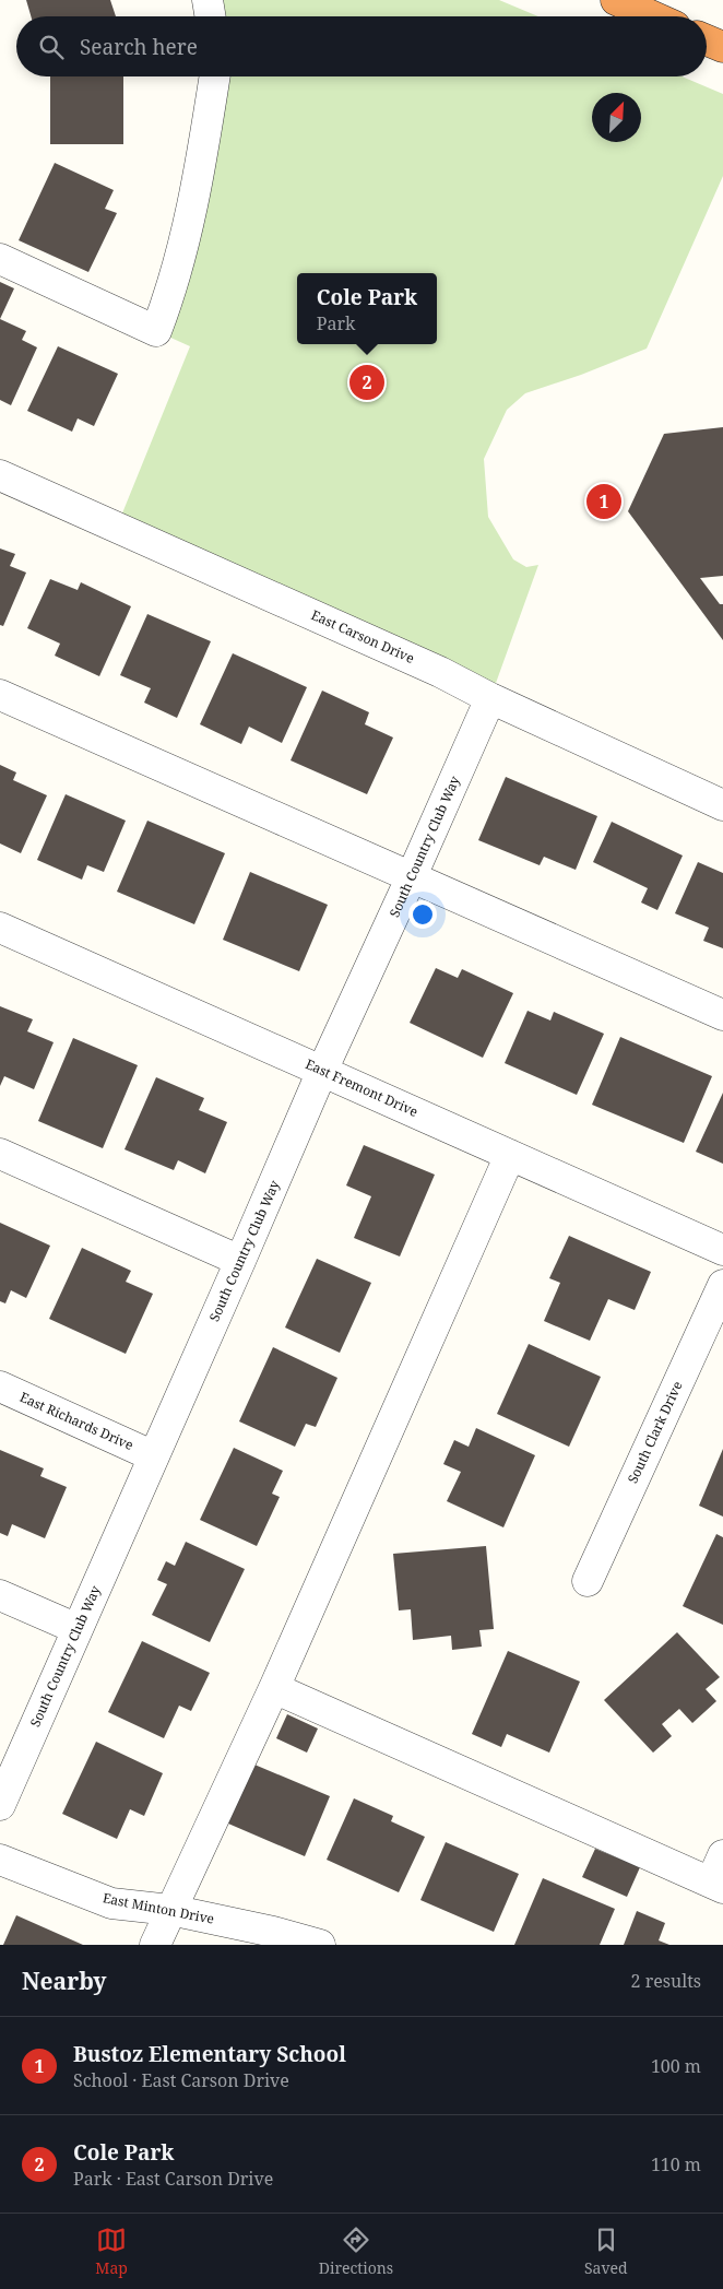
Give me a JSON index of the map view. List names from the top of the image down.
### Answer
{
  "streets": {
    "street": [
      "East Carson Drive",
      "South Country Club Way",
      "East Fremont Drive",
      "East Richards Drive",
      "South Clark Drive",
      "East Minton Drive"
    ]
  },
  "crossings": [
    ["East Carson Drive", "South Country Club Way"],
    ["South Country Club Way", "East Fremont Drive"],
    ["South Country Club Way", "East Richards Drive"]
  ],
  "north": "top right",
  "page": {
    "search": "Search here",
    "popup": ["Cole Park", "Park"],
    "pins": ["2", "1"],
    "heading": ["Nearby", "2 results"],
    "list": [
      {
        "mark": "1",
        "name": "Bustoz Elementary School",
        "note": "School · East Carson Drive",
        "value": "100 m"
      },
      {
        "mark": "2",
        "name": "Cole Park",
        "note": "Park · East Carson Drive",
        "value": "110 m"
      }
    ],
    "nav": ["Map", "Directions", "Saved"]
  }
}
